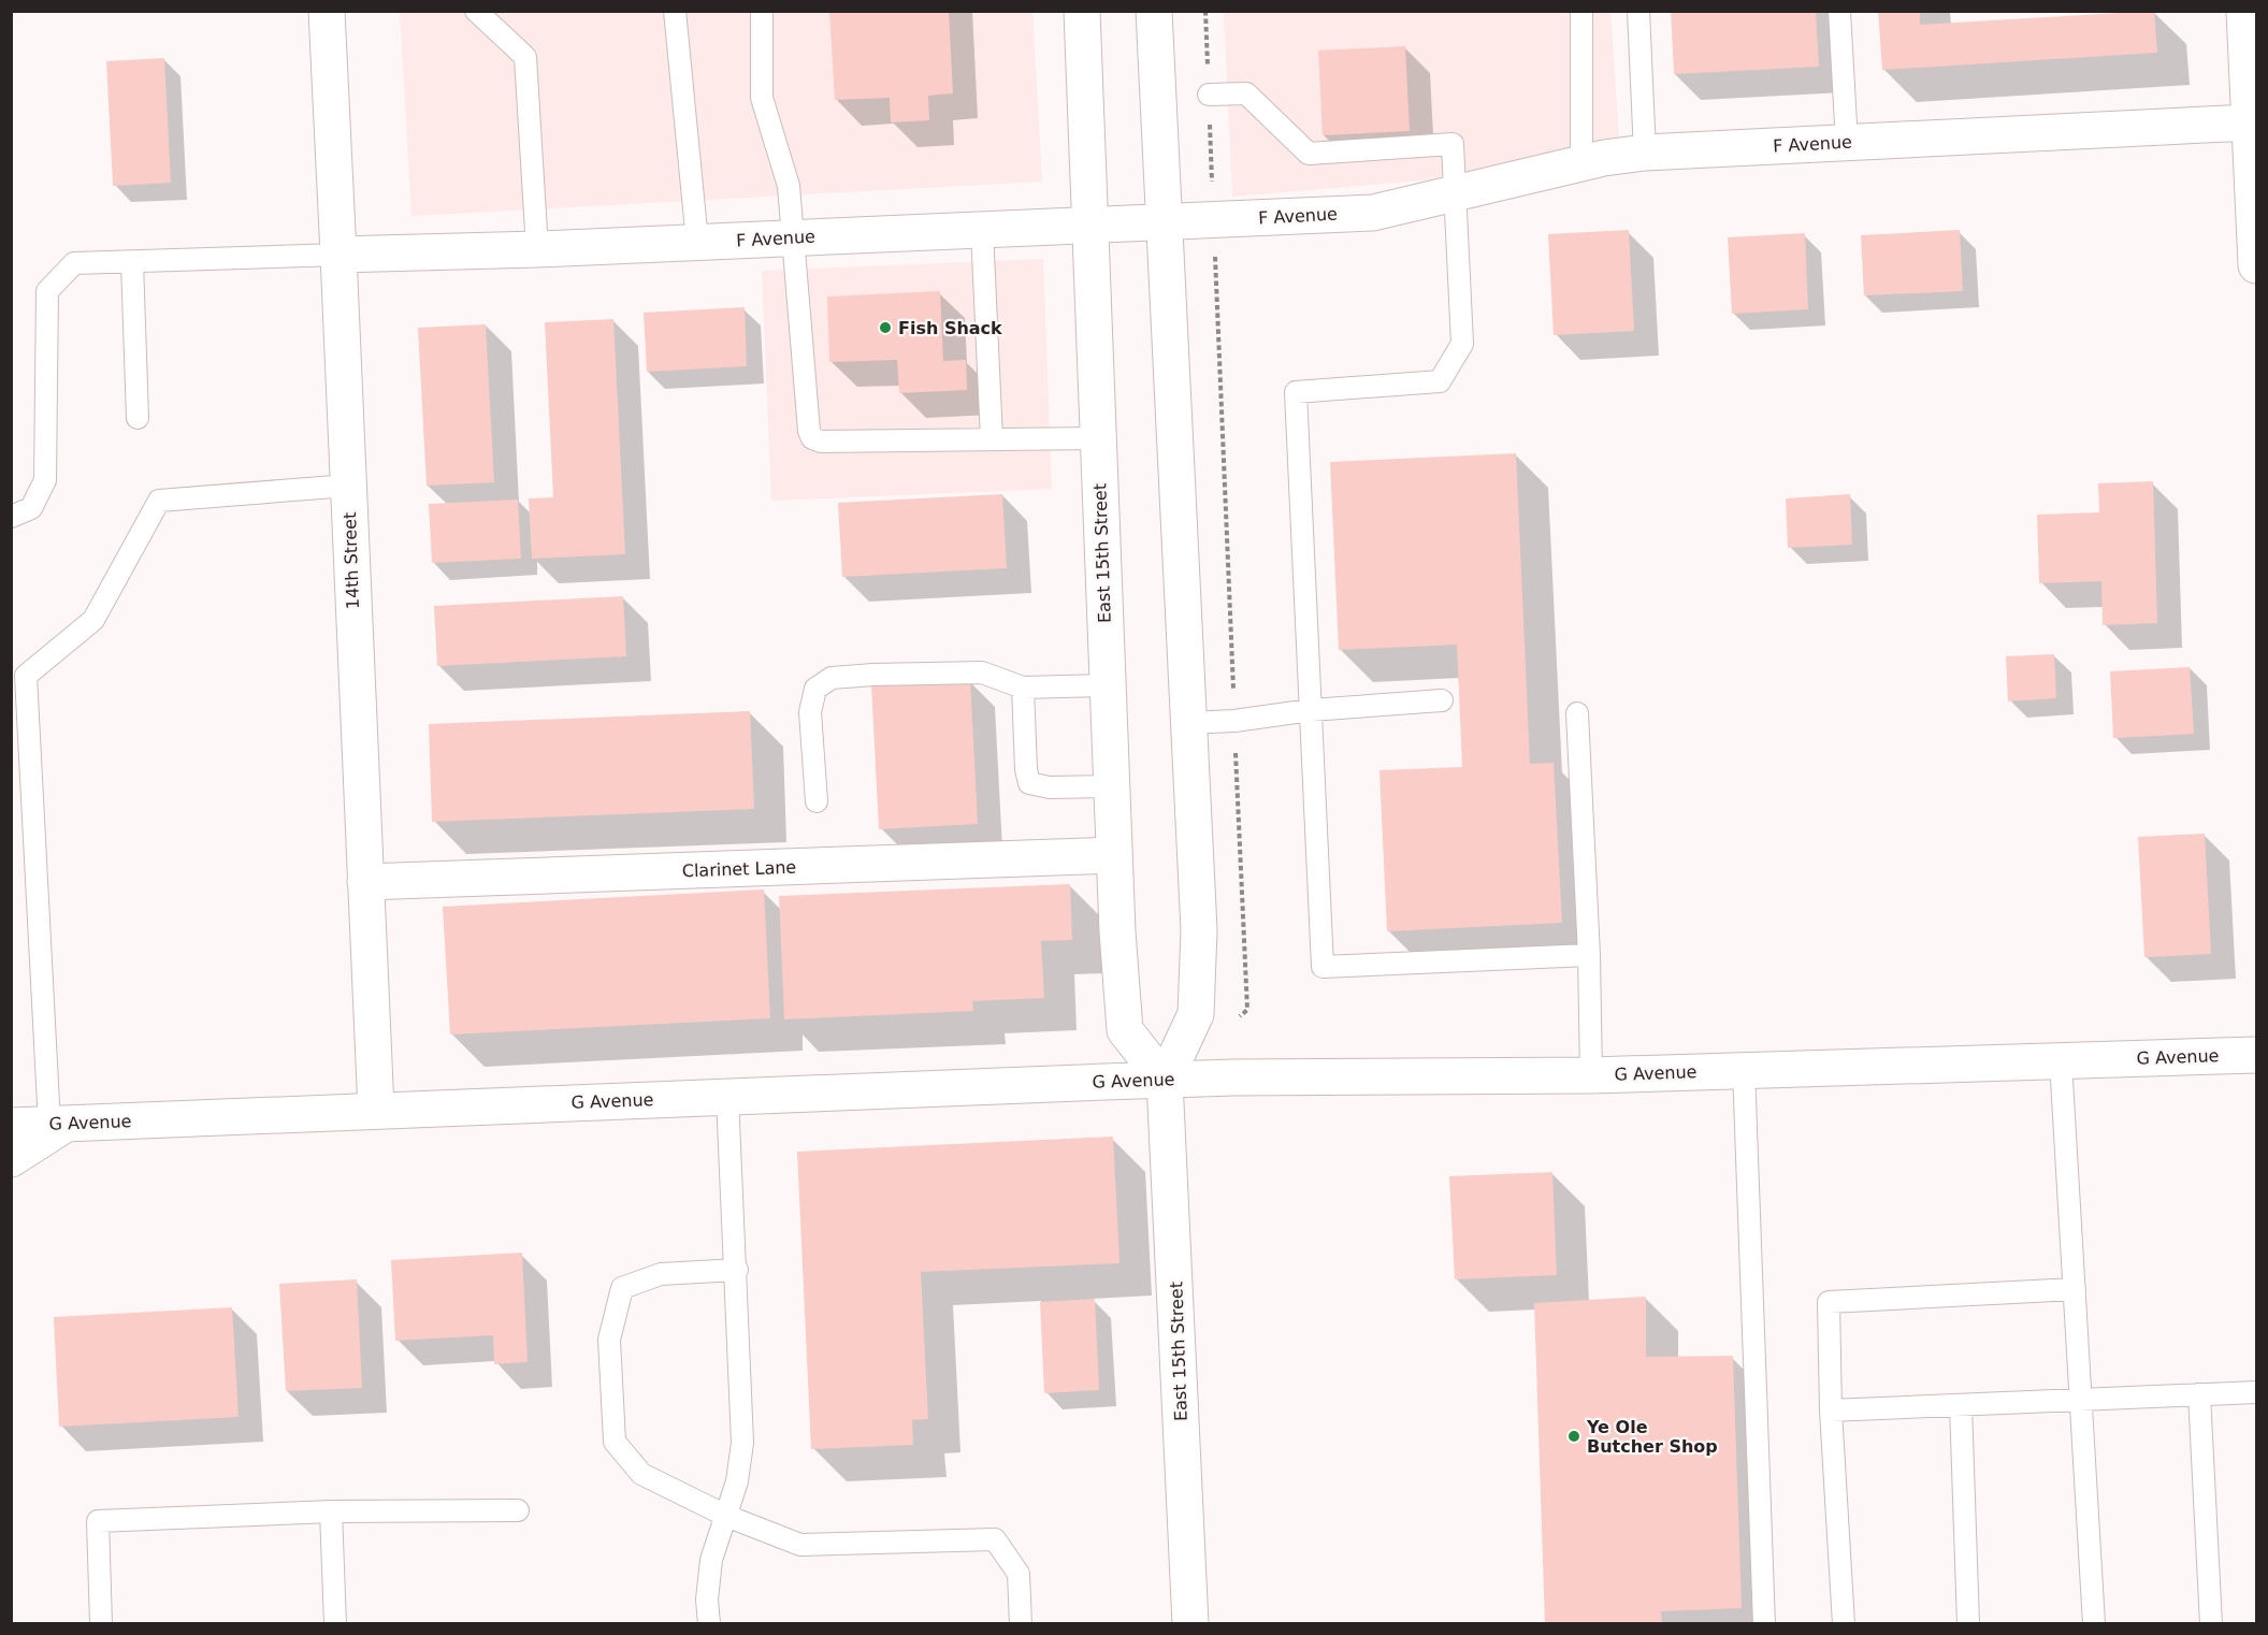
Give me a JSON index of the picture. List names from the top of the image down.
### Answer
{
  "streets": {
    "street": [
      "F Avenue",
      "East 15th Street",
      "14th Street",
      "Clarinet Lane",
      "G Avenue"
    ]
  },
  "crossings": [
    ["F Avenue", "East 15th Street"],
    ["F Avenue", "14th Street"],
    ["East 15th Street", "Clarinet Lane"],
    ["East 15th Street", "G Avenue"],
    ["14th Street", "Clarinet Lane"],
    ["14th Street", "G Avenue"]
  ],
  "places": ["Fish Shack", "Ye Ole Butcher Shop"]
}
